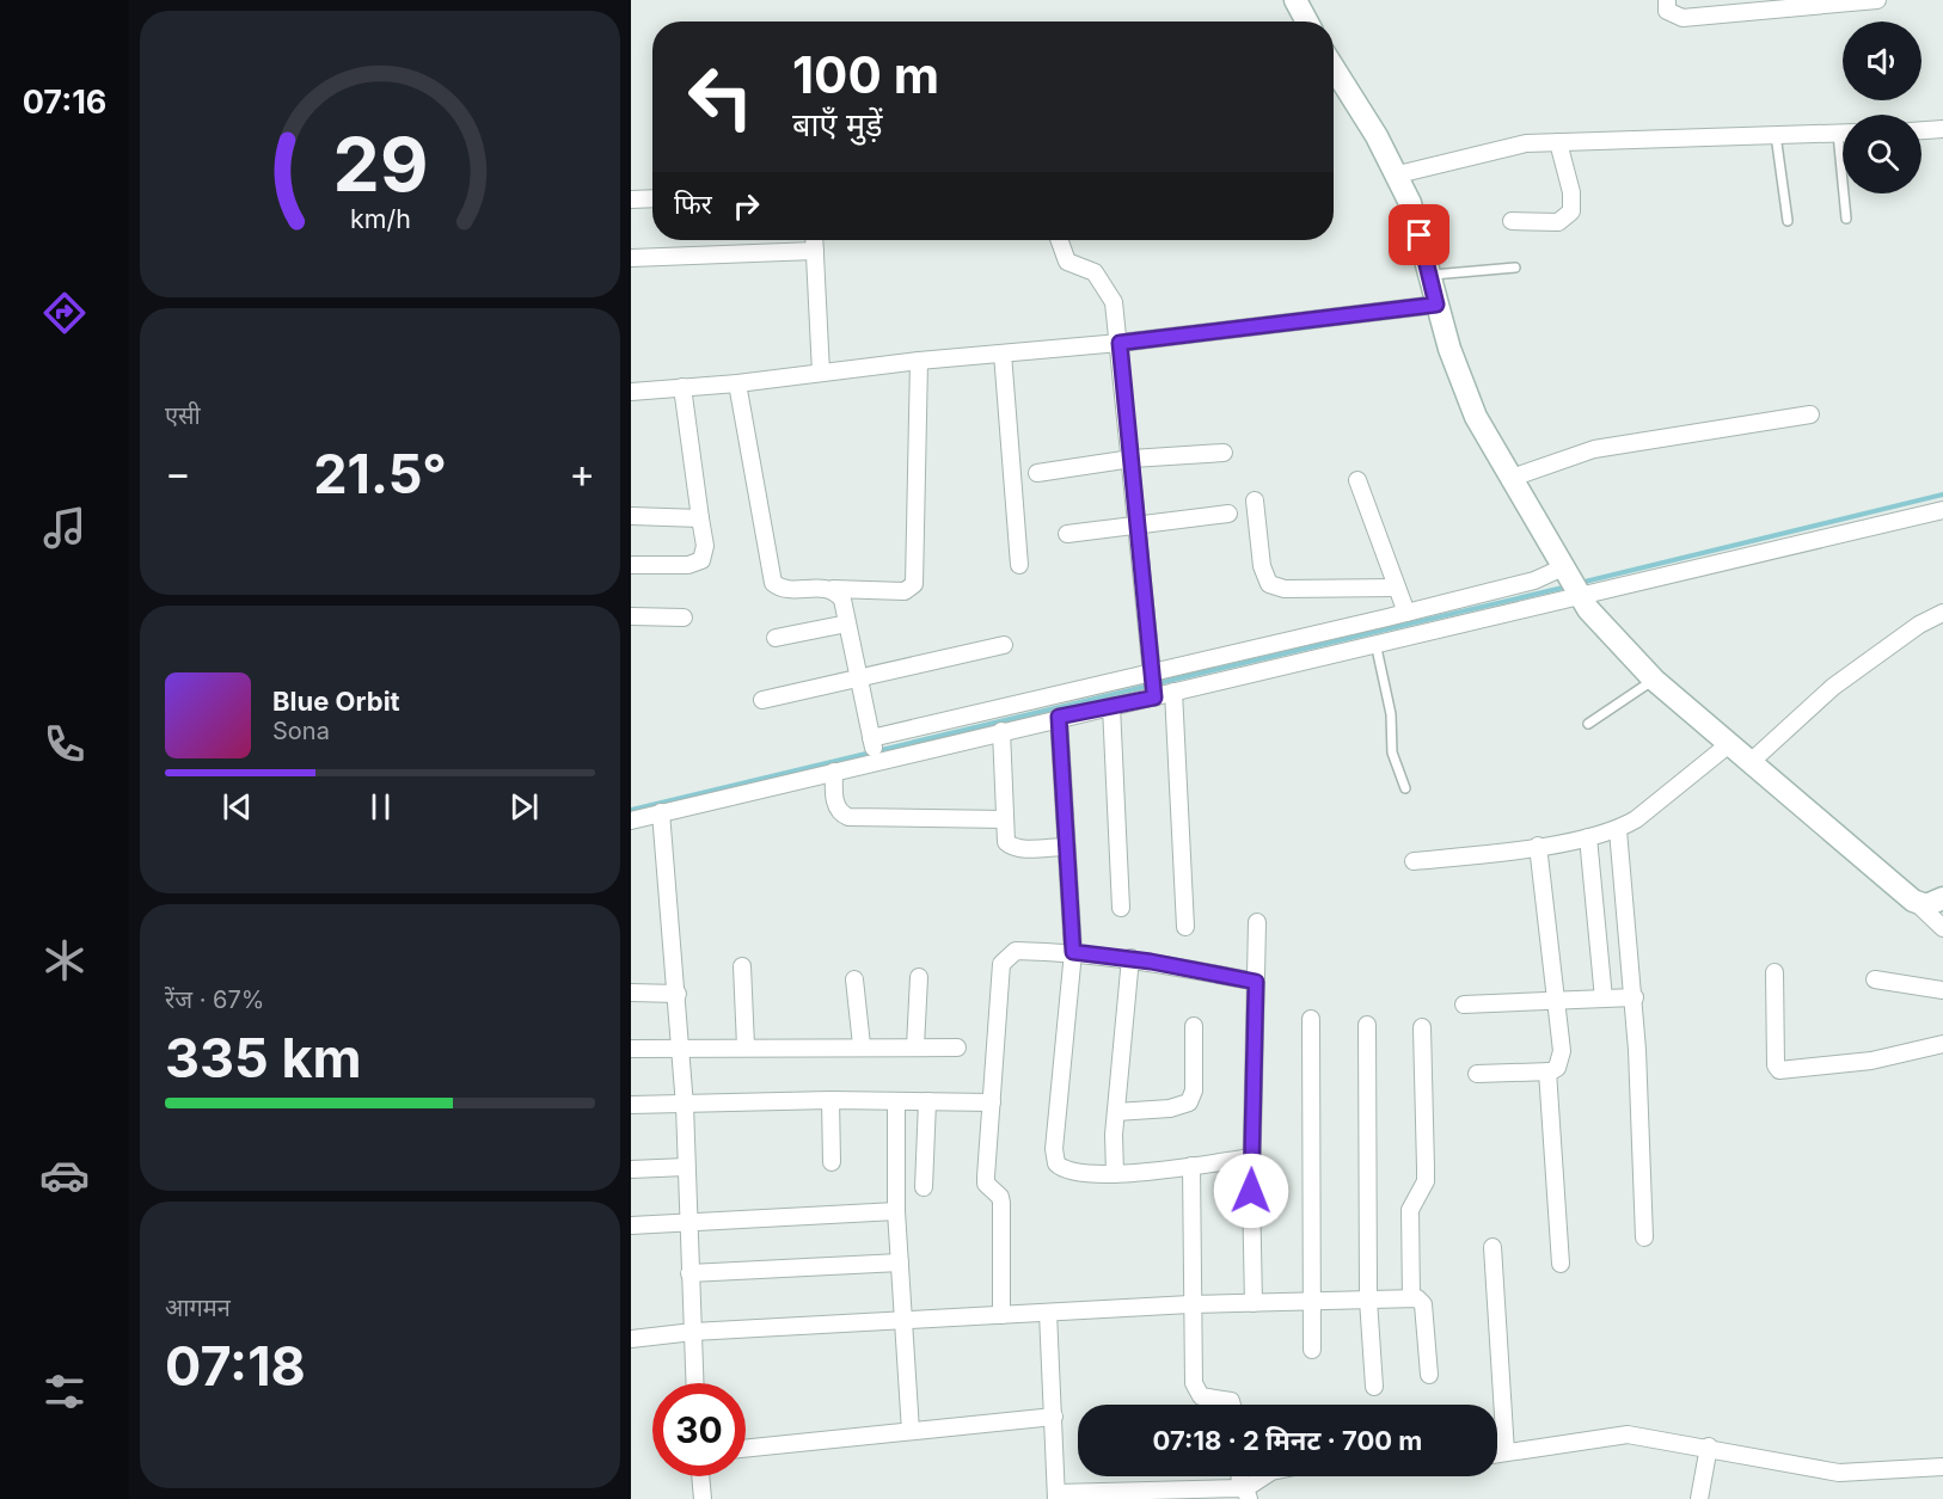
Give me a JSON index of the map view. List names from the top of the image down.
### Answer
{
  "page": {
    "tabs": "07:16",
    "turn": ["100 m", "बाएँ मुड़ें"],
    "then": "फिर",
    "tile": [
      "एसी",
      ["रेंज · 67%", "335 km"],
      ["आगमन", "07:18"]
    ],
    "heat": ["−", "21.5°", "+"],
    "song": ["Blue Orbit", "Sona"],
    "limit": "30",
    "trip": "07:18 · 2 मिनट · 700 m",
    "gauge": ["29", "km/h"]
  }
}
